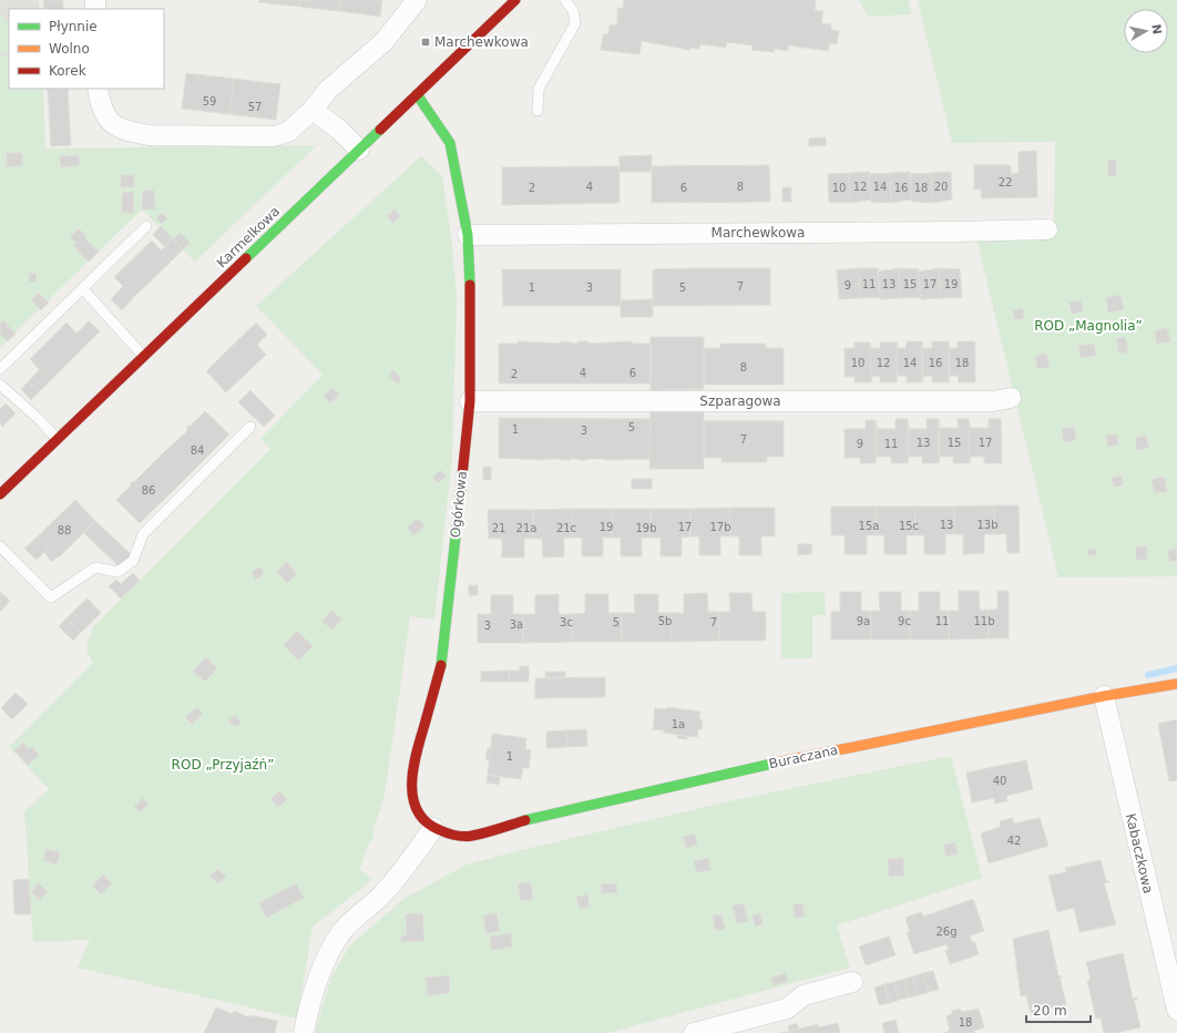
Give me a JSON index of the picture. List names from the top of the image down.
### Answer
{
  "streets": {
    "street": [
      "Marchewkowa",
      "Karmelkowa",
      "Szparagowa",
      "Ogórkowa",
      "Buraczana",
      "Kabaczkowa"
    ]
  },
  "crossings": [
    ["Marchewkowa", "Ogórkowa"],
    ["Karmelkowa", "Ogórkowa"],
    ["Szparagowa", "Ogórkowa"],
    ["Ogórkowa", "Buraczana"],
    ["Buraczana", "Kabaczkowa"]
  ],
  "parks": ["ROD „Magnolia”", "ROD „Przyjaźń”"],
  "places": {
    "transit": ["Marchewkowa"]
  },
  "house_numbers": [
    "59",
    "57",
    "22",
    "4",
    "8",
    "12",
    "14",
    "20",
    "2",
    "6",
    "10",
    "16",
    "18",
    "11",
    "13",
    "15",
    "17",
    "19",
    "9",
    "7",
    "1",
    "3",
    "5",
    "10",
    "12",
    "14",
    "16",
    "18",
    "8",
    "4",
    "6",
    "2",
    "5",
    "1",
    "3",
    "7",
    "13",
    "15",
    "17",
    "9",
    "11",
    "84",
    "86",
    "13",
    "13b",
    "15a",
    "15c",
    "19",
    "17",
    "17b",
    "21",
    "21a",
    "21c",
    "19b",
    "88",
    "5b",
    "9a",
    "9c",
    "11",
    "11b",
    "3c",
    "5",
    "7",
    "3a",
    "3",
    "1a",
    "1",
    "40",
    "42",
    "26g",
    "18"
  ],
  "legend": ["Płynnie", "Wolno", "Korek"],
  "scale_bar": "20 m",
  "north": "right"
}
